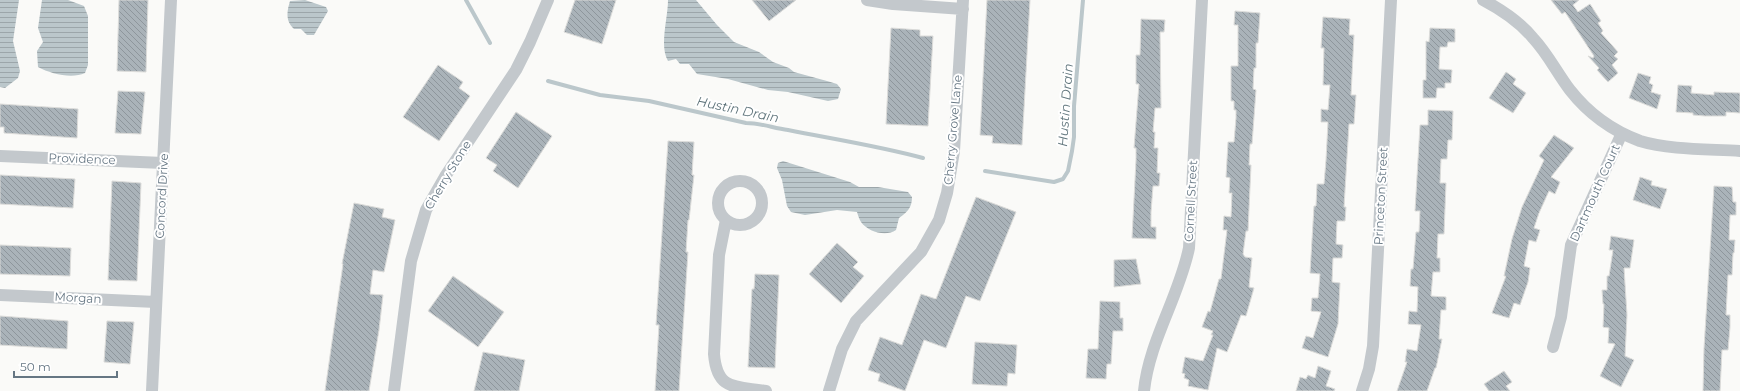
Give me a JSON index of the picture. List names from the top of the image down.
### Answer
{
  "streets": {
    "street": [
      "Cherry Grove Lane",
      "Providence",
      "Cherry Stone",
      "Dartmouth Court",
      "Concord Drive",
      "Princeton Street",
      "Cornell Street",
      "Morgan"
    ]
  },
  "crossings": [
    ["Providence", "Concord Drive"],
    ["Concord Drive", "Morgan"]
  ],
  "water": ["Hustin Drain"],
  "scale_bar": "50 m"
}
